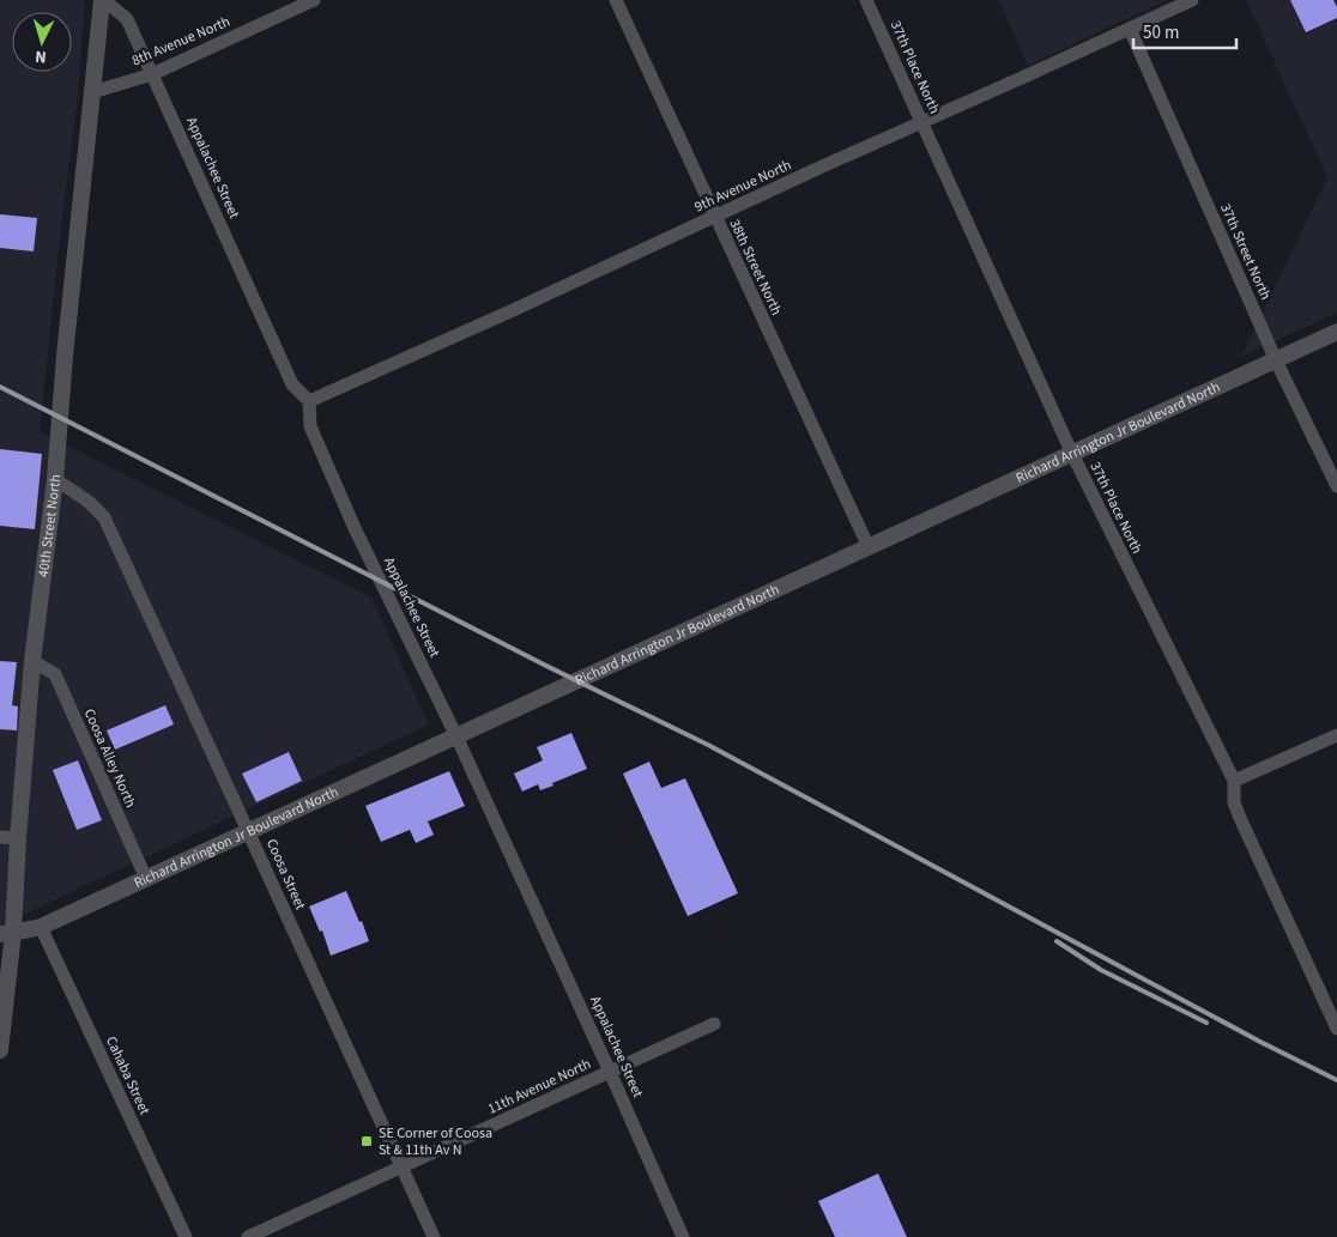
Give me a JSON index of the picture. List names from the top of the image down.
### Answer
{
  "streets": {
    "street": [
      "8th Avenue North",
      "37th Place North",
      "Appalachee Street",
      "9th Avenue North",
      "37th Street North",
      "38th Street North",
      "Richard Arrington Jr Boulevard North",
      "40th Street North",
      "Coosa Alley North",
      "Coosa Street",
      "Cahaba Street",
      "11th Avenue North"
    ]
  },
  "crossings": [
    ["8th Avenue North", "Appalachee Street"],
    ["8th Avenue North", "40th Street North"],
    ["37th Place North", "9th Avenue North"],
    ["37th Place North", "Richard Arrington Jr Boulevard North"],
    ["Appalachee Street", "9th Avenue North"],
    ["Appalachee Street", "Richard Arrington Jr Boulevard North"],
    ["Appalachee Street", "40th Street North"],
    ["Appalachee Street", "11th Avenue North"],
    ["9th Avenue North", "37th Street North"],
    ["9th Avenue North", "38th Street North"],
    ["37th Street North", "Richard Arrington Jr Boulevard North"],
    ["38th Street North", "Richard Arrington Jr Boulevard North"],
    ["Richard Arrington Jr Boulevard North", "40th Street North"],
    ["Richard Arrington Jr Boulevard North", "Coosa Alley North"],
    ["Richard Arrington Jr Boulevard North", "Coosa Street"],
    ["Richard Arrington Jr Boulevard North", "Cahaba Street"],
    ["40th Street North", "Coosa Alley North"],
    ["40th Street North", "Coosa Street"],
    ["Coosa Street", "11th Avenue North"]
  ],
  "places": {
    "transit": ["SE Corner of Coosa St & 11th Av N"]
  },
  "scale_bar": "50 m",
  "north": "bottom"
}
